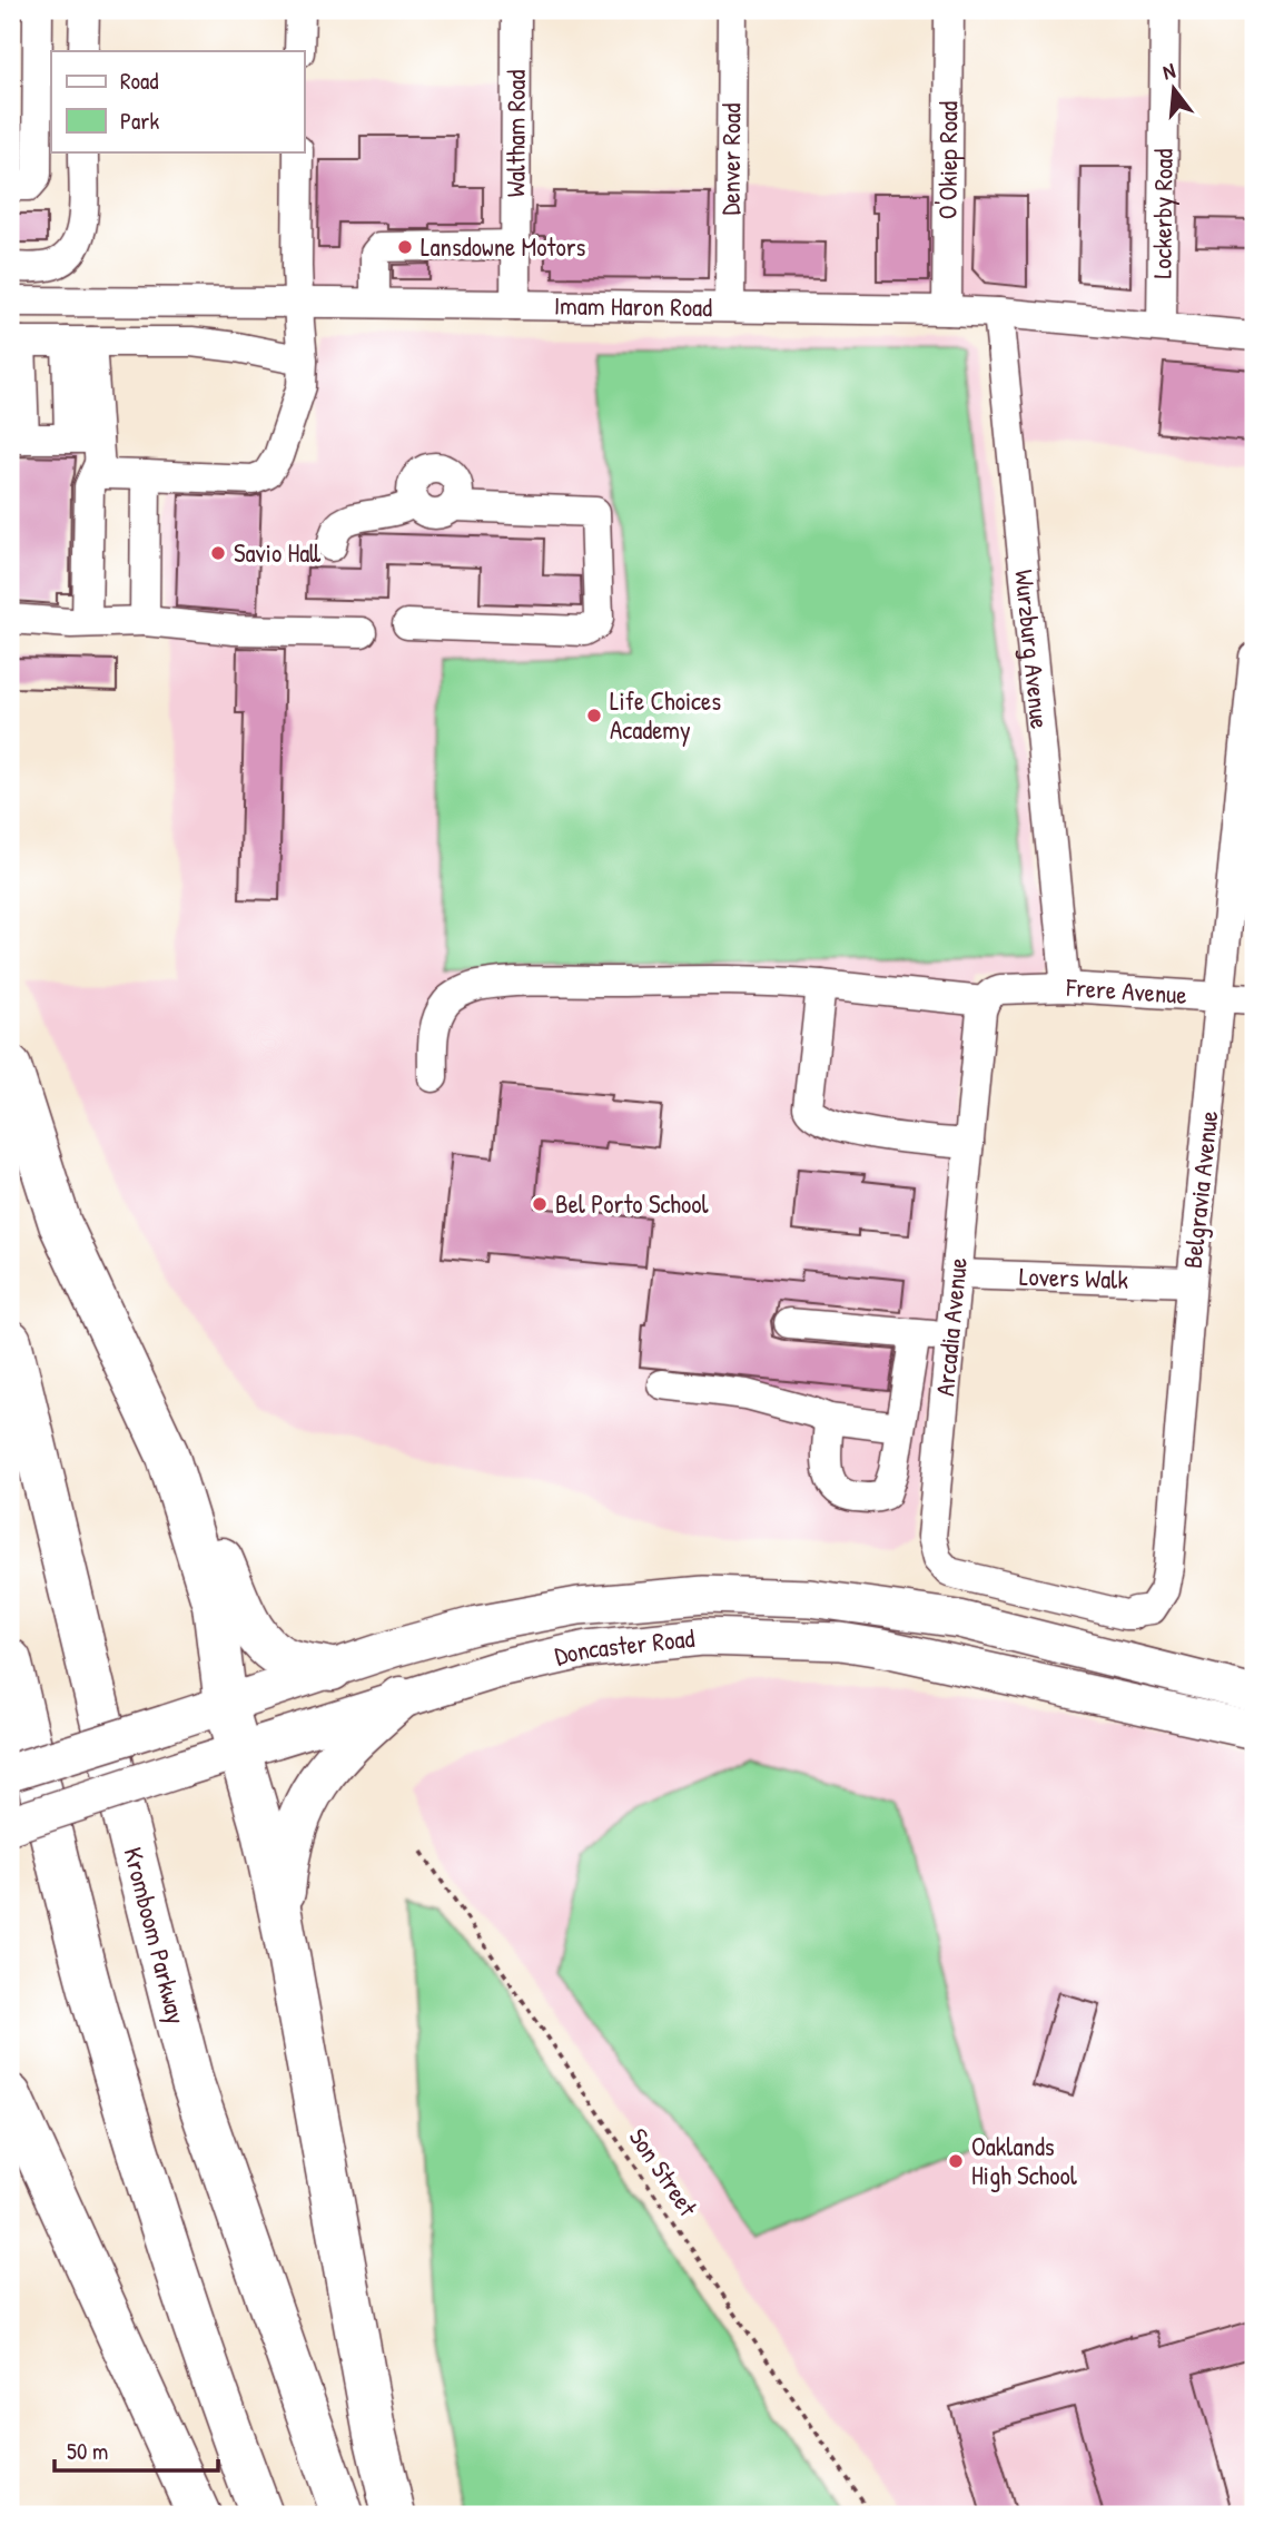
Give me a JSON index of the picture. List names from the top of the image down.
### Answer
{
  "streets": {
    "highway": ["Kromboom Parkway"],
    "main road": ["Doncaster Road"],
    "street": [
      "Waltham Road",
      "Denver Road",
      "O'Okiep Road",
      "Lockerby Road",
      "Imam Haron Road",
      "Wurzburg Avenue",
      "Frere Avenue",
      "Belgravia Avenue",
      "Lovers Walk",
      "Arcadia Avenue"
    ],
    "path": ["Son Street"]
  },
  "crossings": [
    ["Waltham Road", "Imam Haron Road"],
    ["Denver Road", "Imam Haron Road"],
    ["O'Okiep Road", "Imam Haron Road"],
    ["Lockerby Road", "Imam Haron Road"],
    ["Imam Haron Road", "Wurzburg Avenue"],
    ["Wurzburg Avenue", "Frere Avenue"],
    ["Frere Avenue", "Belgravia Avenue"],
    ["Frere Avenue", "Arcadia Avenue"],
    ["Belgravia Avenue", "Lovers Walk"],
    ["Belgravia Avenue", "Arcadia Avenue"],
    ["Lovers Walk", "Arcadia Avenue"]
  ],
  "places": [
    "Lansdowne Motors",
    "Savio Hall",
    "Life Choices Academy",
    "Bel Porto School",
    "Oaklands High School"
  ],
  "legend": ["Road", "Park"],
  "scale_bar": "50 m",
  "north": "top"
}
